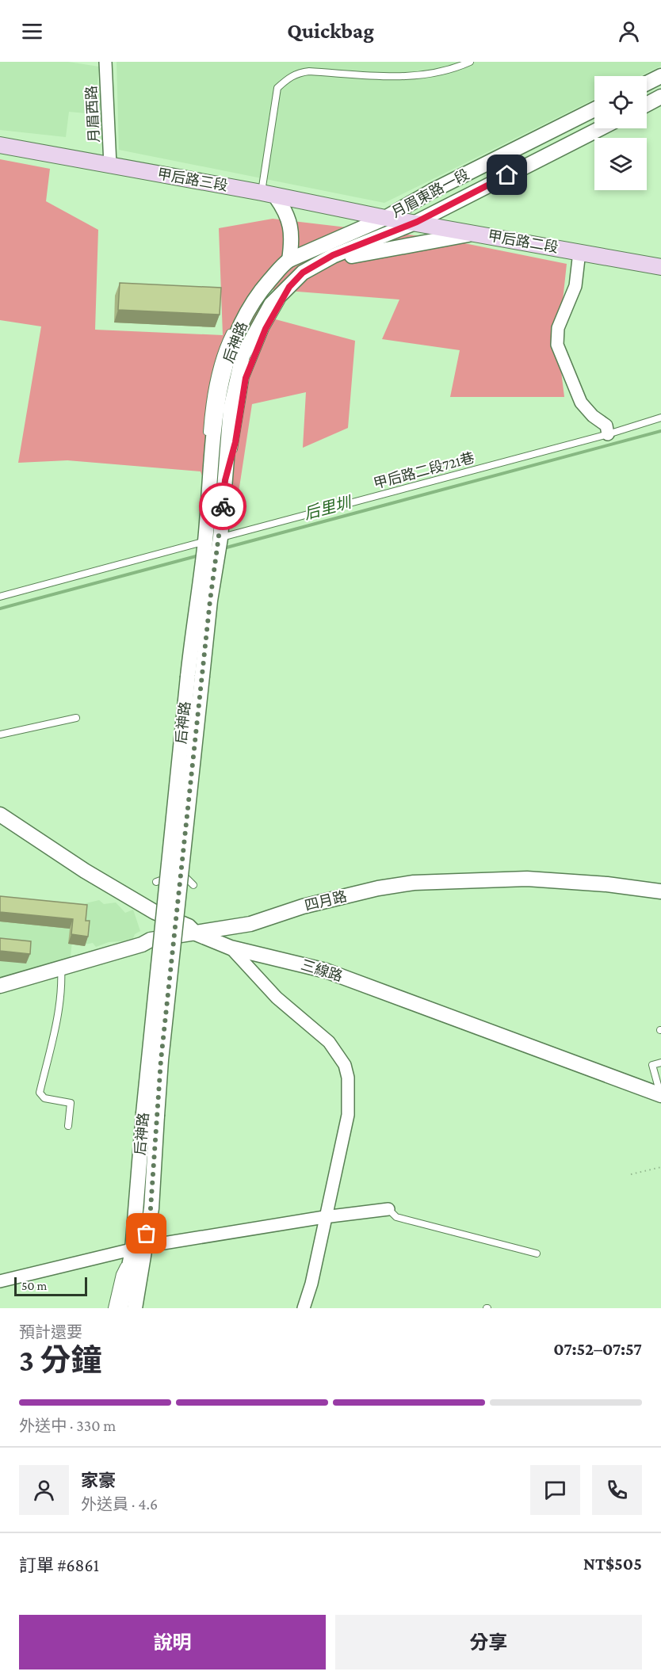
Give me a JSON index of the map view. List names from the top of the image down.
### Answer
{
  "streets": {
    "main road": ["甲后路三段", "甲后路二段"],
    "street": [
      "月眉西路",
      "月眉東路一段",
      "后神路",
      "四月路",
      "三線路"
    ],
    "lane": ["甲后路二段721巷"]
  },
  "crossings": [
    ["月眉西路", "甲后路三段"],
    ["甲后路三段", "月眉東路一段"],
    ["甲后路三段", "甲后路二段"],
    ["甲后路三段", "后神路"],
    ["月眉東路一段", "甲后路二段"],
    ["月眉東路一段", "后神路"],
    ["甲后路二段", "后神路"],
    ["后神路", "甲后路二段721巷"],
    ["四月路", "三線路"]
  ],
  "water": ["后里圳"],
  "scale_bar": "50 m",
  "page": {
    "header": "Quickbag",
    "scale": "50 m",
    "heading": ["3 分鐘", "預計還要", "07:52–07:57"],
    "panel": [
      "家豪",
      "外送員 · 4.6",
      "訂單 #6861",
      "NT$505"
    ],
    "bar": "外送中 · 330 m",
    "buttons": ["說明", "分享"]
  }
}
